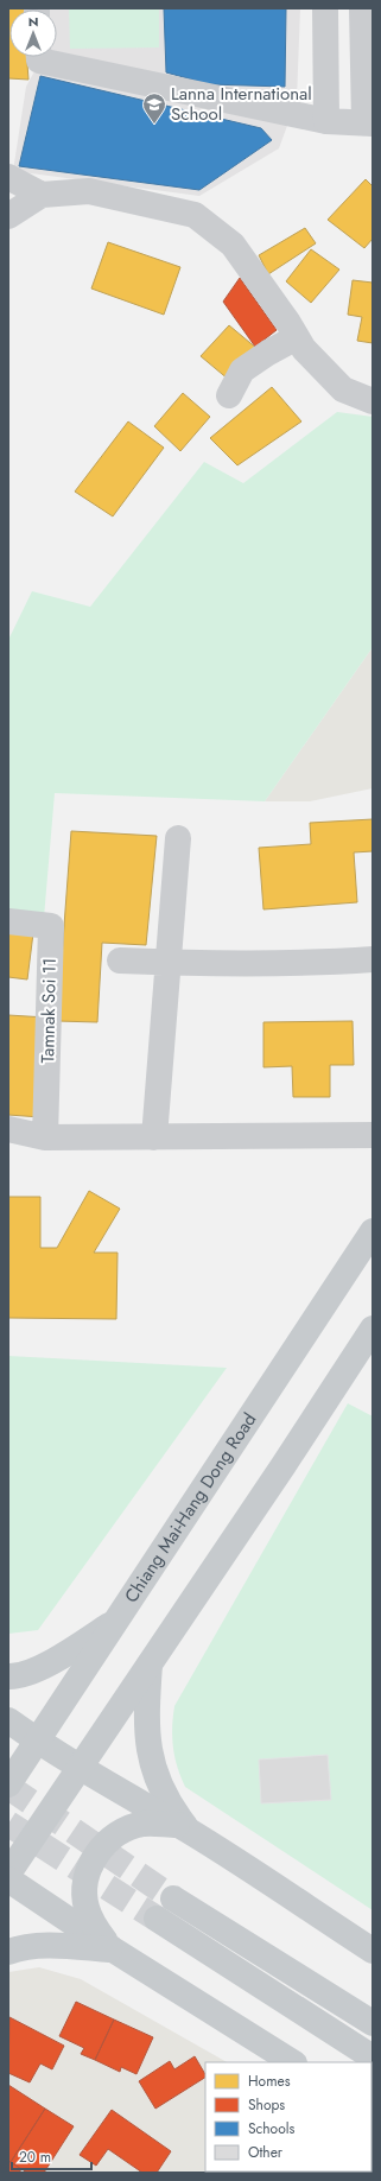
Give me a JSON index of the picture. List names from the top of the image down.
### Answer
{
  "streets": {
    "main road": ["Chiang Mai-Hang Dong Road"],
    "street": ["Tamnak Soi 11"]
  },
  "places": {
    "school or university": ["Lanna International School"]
  },
  "legend": [
    "Homes",
    "Shops",
    "Schools",
    "Other"
  ],
  "scale_bar": "20 m",
  "north": "top"
}
